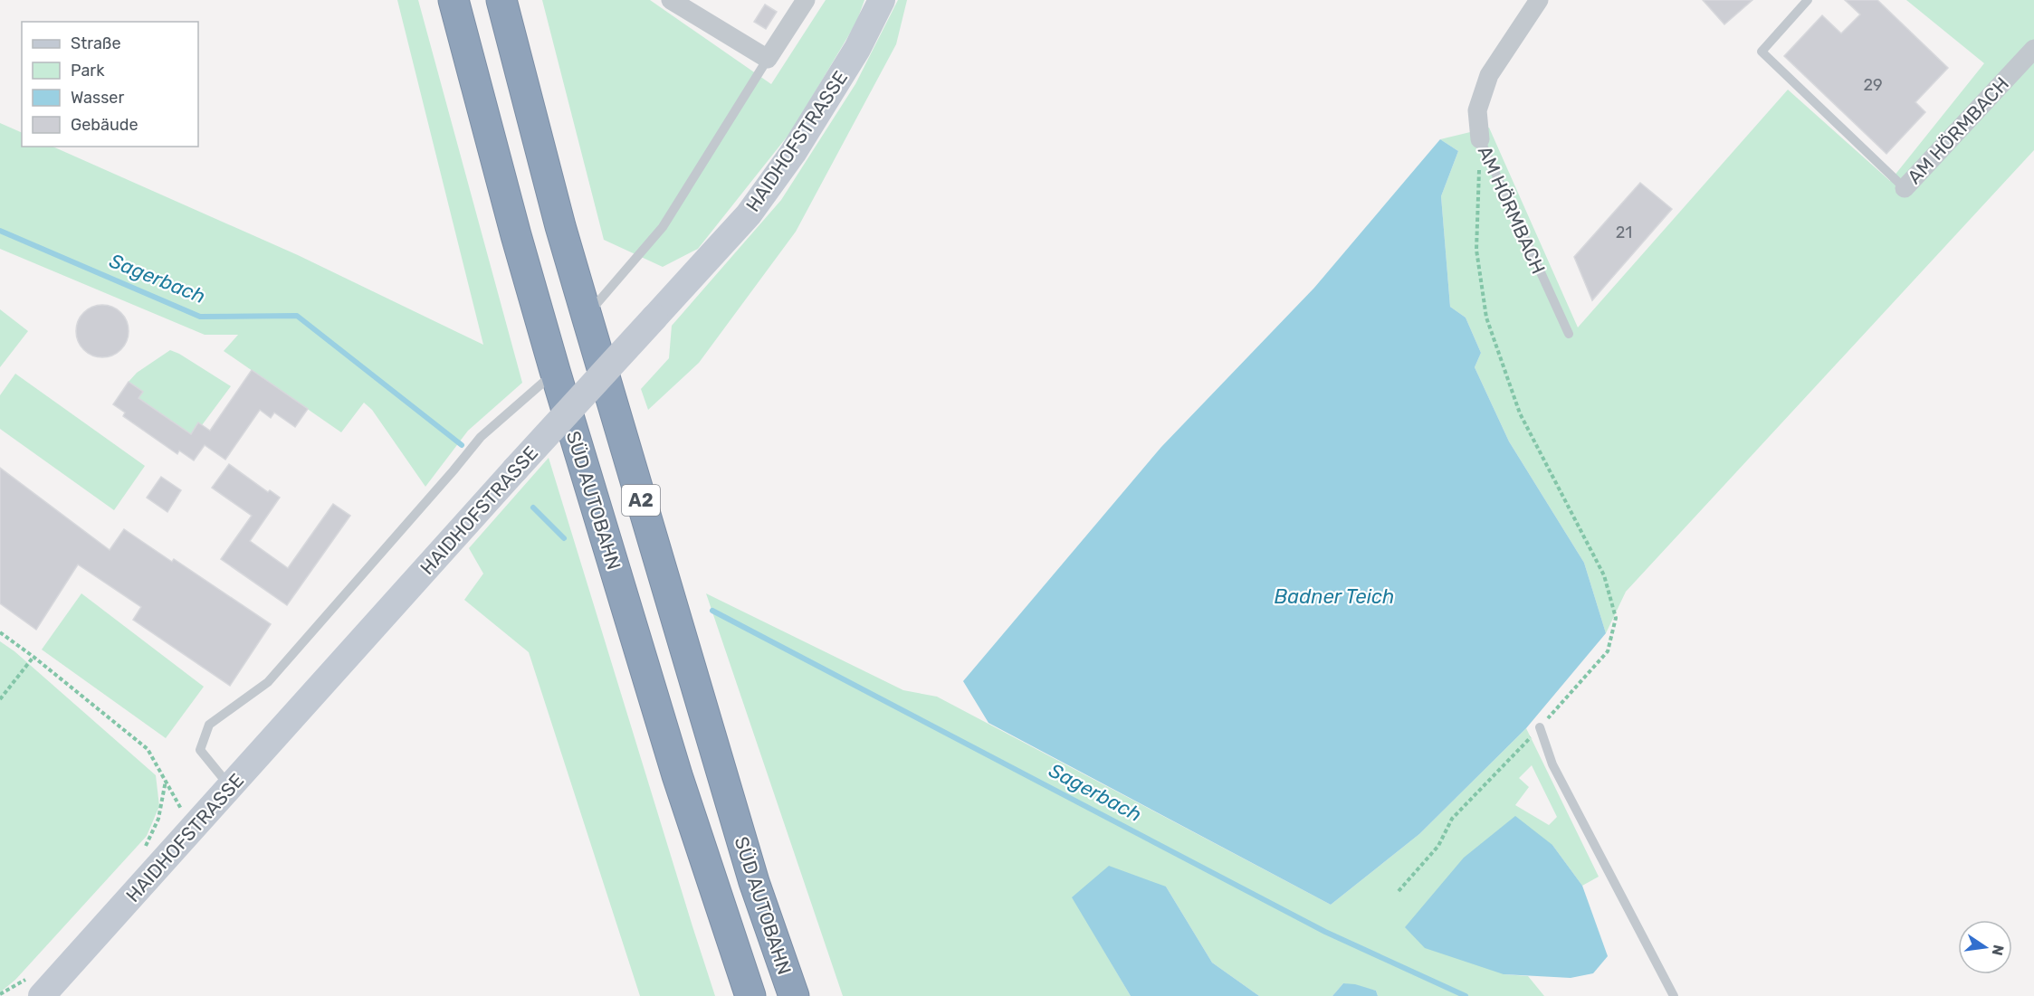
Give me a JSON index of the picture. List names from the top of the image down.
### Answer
{
  "streets": {
    "highway": ["SÜD AUTOBAHN", "A2"],
    "street": ["AM HÖRMBACH", "HAIDHOFSTRASSE"]
  },
  "water": ["Sagerbach", "Badner Teich"],
  "house_numbers": ["29", "21"],
  "legend": [
    "Straße",
    "Park",
    "Wasser",
    "Gebäude"
  ],
  "north": "right"
}
